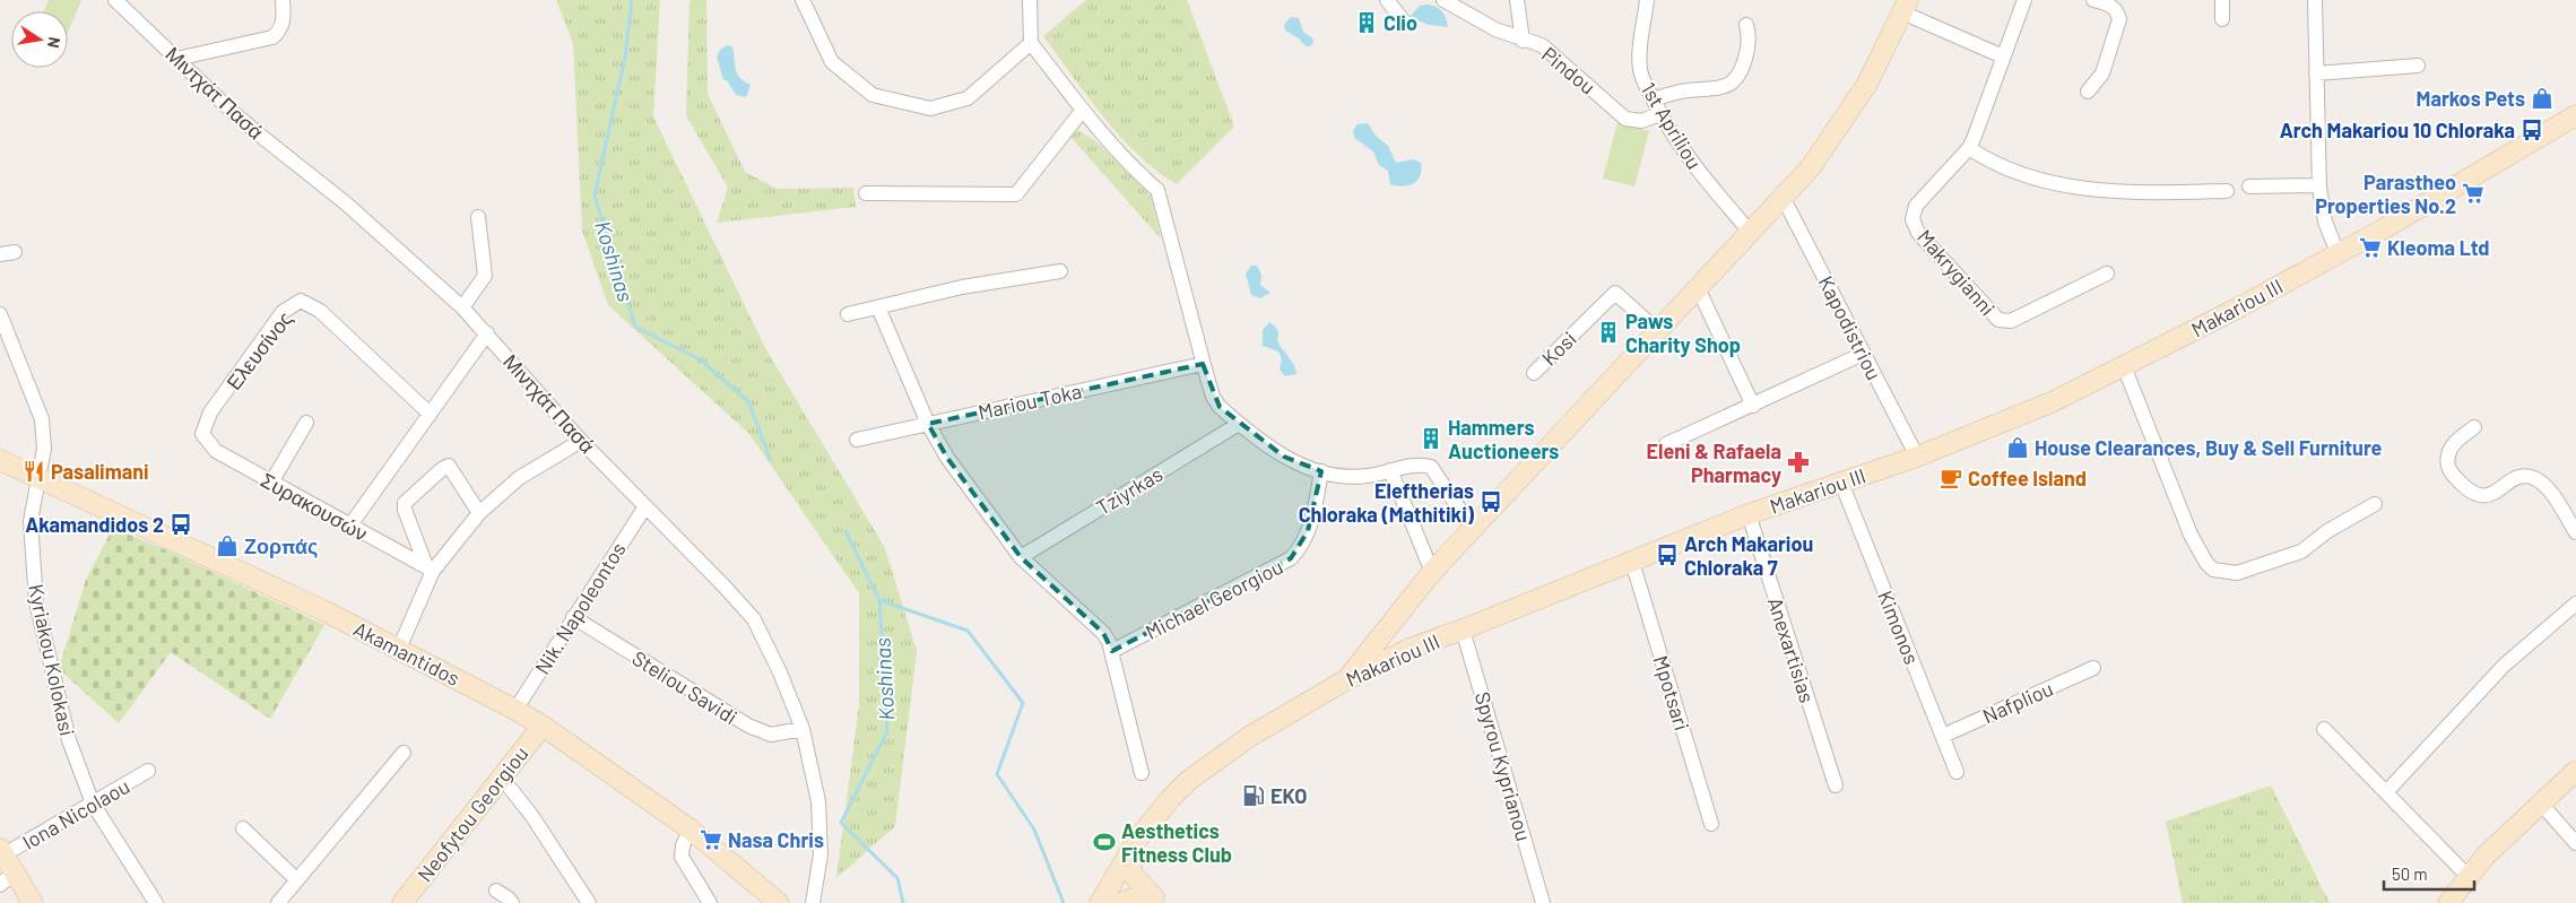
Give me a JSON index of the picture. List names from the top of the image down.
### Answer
{
  "streets": {
    "main road": ["Makariou III", "Akamantidos", "Neofytou Georgiou"],
    "street": [
      "Pindou",
      "Μιντχάτ Πασά",
      "1st Apriliou",
      "Makrygianni",
      "Kapodistriou",
      "Kosi",
      "Ελευσίνος",
      "Mariou Toka",
      "Tziyrkas",
      "Συρακουσών",
      "Michael Georgiou",
      "Nik. Napoleontos",
      "Kimonos",
      "Anexartisias",
      "Kyriakou Kolokasi",
      "Steliou Savidi",
      "Mpotsari",
      "Nafpliou",
      "Spyrou Kyprianou",
      "Iona Nicolaou"
    ]
  },
  "crossings": [
    ["Pindou", "1st Apriliou"],
    ["Μιντχάτ Πασά", "Nik. Napoleontos"],
    ["Μιντχάτ Πασά", "Steliou Savidi"],
    ["Makariou III", "Kapodistriou"],
    ["Makariou III", "Kimonos"],
    ["Makariou III", "Anexartisias"],
    ["Makariou III", "Mpotsari"],
    ["Makariou III", "Spyrou Kyprianou"],
    ["Ελευσίνος", "Συρακουσών"],
    ["Nik. Napoleontos", "Akamantidos"],
    ["Nik. Napoleontos", "Steliou Savidi"],
    ["Kimonos", "Nafpliou"],
    ["Akamantidos", "Kyriakou Kolokasi"],
    ["Akamantidos", "Neofytou Georgiou"],
    ["Kyriakou Kolokasi", "Iona Nicolaou"]
  ],
  "water": ["Koshinas"],
  "places": {
    "building": ["Clio", "Paws Charity Shop", "Hammers Auctioneers"],
    "shop": ["Markos Pets", "House Clearances, Buy & Sell Furniture", "Ζορπάς"],
    "bus stop": [
      "Arch Makariou 10 Chloraka",
      "Eleftherias Chloraka (Mathitiki)",
      "Akamandidos 2",
      "Arch Makariou Chloraka 7"
    ],
    "supermarket": ["Parastheo Properties No.2", "Kleoma Ltd", "Nasa Chris"],
    "pharmacy": ["Eleni & Rafaela Pharmacy"],
    "restaurant": ["Pasalimani"],
    "cafe": ["Coffee Island"],
    "fuel station": ["EKO"],
    "sports": ["Aesthetics Fitness Club"]
  },
  "scale_bar": "50 m",
  "north": "right"
}
